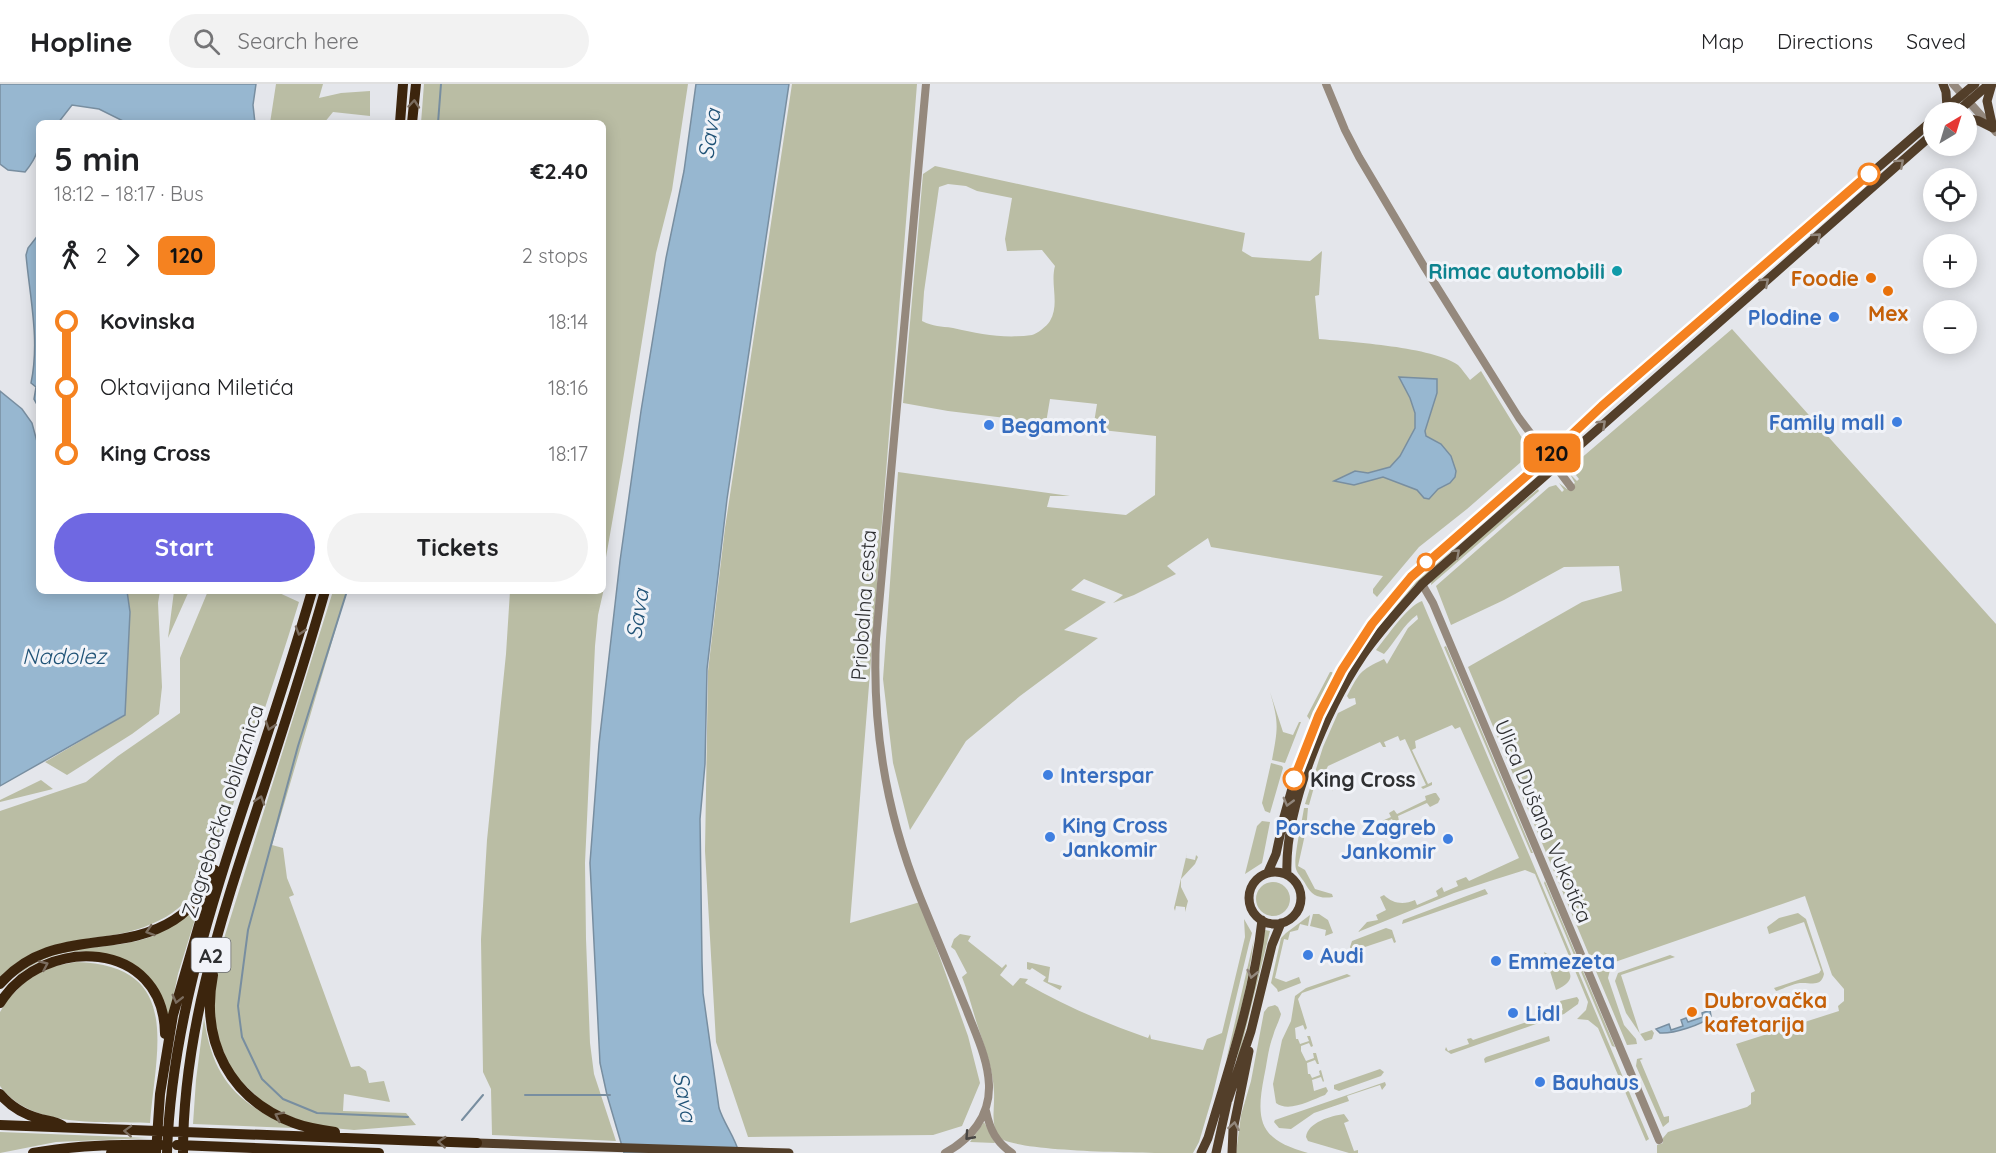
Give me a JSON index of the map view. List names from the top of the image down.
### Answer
{
  "streets": {
    "highway": ["Zagrebačka obilaznica", "A2"],
    "street": ["Priobalna cesta", "Ulica Dušana Vukotića"]
  },
  "water": ["Sava", "Nadolez"],
  "places": [
    "Rimac automobili",
    "Foodie",
    "Mex",
    "Plodine",
    "Family mall",
    "Begamont",
    "Interspar",
    "King Cross",
    "King Cross Jankomir",
    "Porsche Zagreb Jankomir",
    "Audi",
    "Emmezeta",
    "Dubrovačka kafetarija",
    "Lidl",
    "Bauhaus"
  ],
  "lines": ["bus line 120"],
  "north": "top right",
  "page": {
    "header": "Hopline",
    "search": "Search here",
    "nav": ["Map", "Directions", "Saved"],
    "on_map": "120",
    "map_buttons": ["+", "−"],
    "heading": ["5 min", "18:12 – 18:17 · Bus", "€2.40"],
    "legs": ["2", "120", "2 stops"],
    "list": [
      {
        "name": "Kovinska",
        "value": "18:14"
      },
      {
        "name": "Oktavijana Miletića",
        "value": "18:16"
      },
      {
        "name": "King Cross",
        "value": "18:17"
      }
    ],
    "buttons": ["Start", "Tickets"]
  }
}
